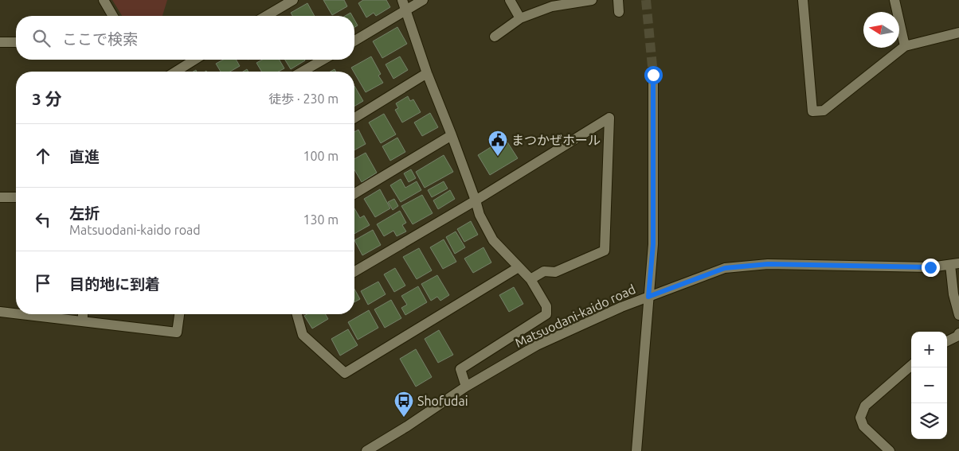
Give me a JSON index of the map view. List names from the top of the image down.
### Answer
{
  "streets": {
    "street": ["Matsuodani-kaido road"]
  },
  "places": {
    "public building": ["まつかぜホール"],
    "bus stop": ["Shofudai"]
  },
  "north": "left",
  "page": {
    "search": "ここで検索",
    "heading": ["3 分", "徒歩 · 230 m"],
    "list": [
      ["直進", "100 m"],
      ["左折", "Matsuodani-kaido road", "130 m"],
      "目的地に到着"
    ],
    "map_buttons": ["+", "−"]
  }
}
